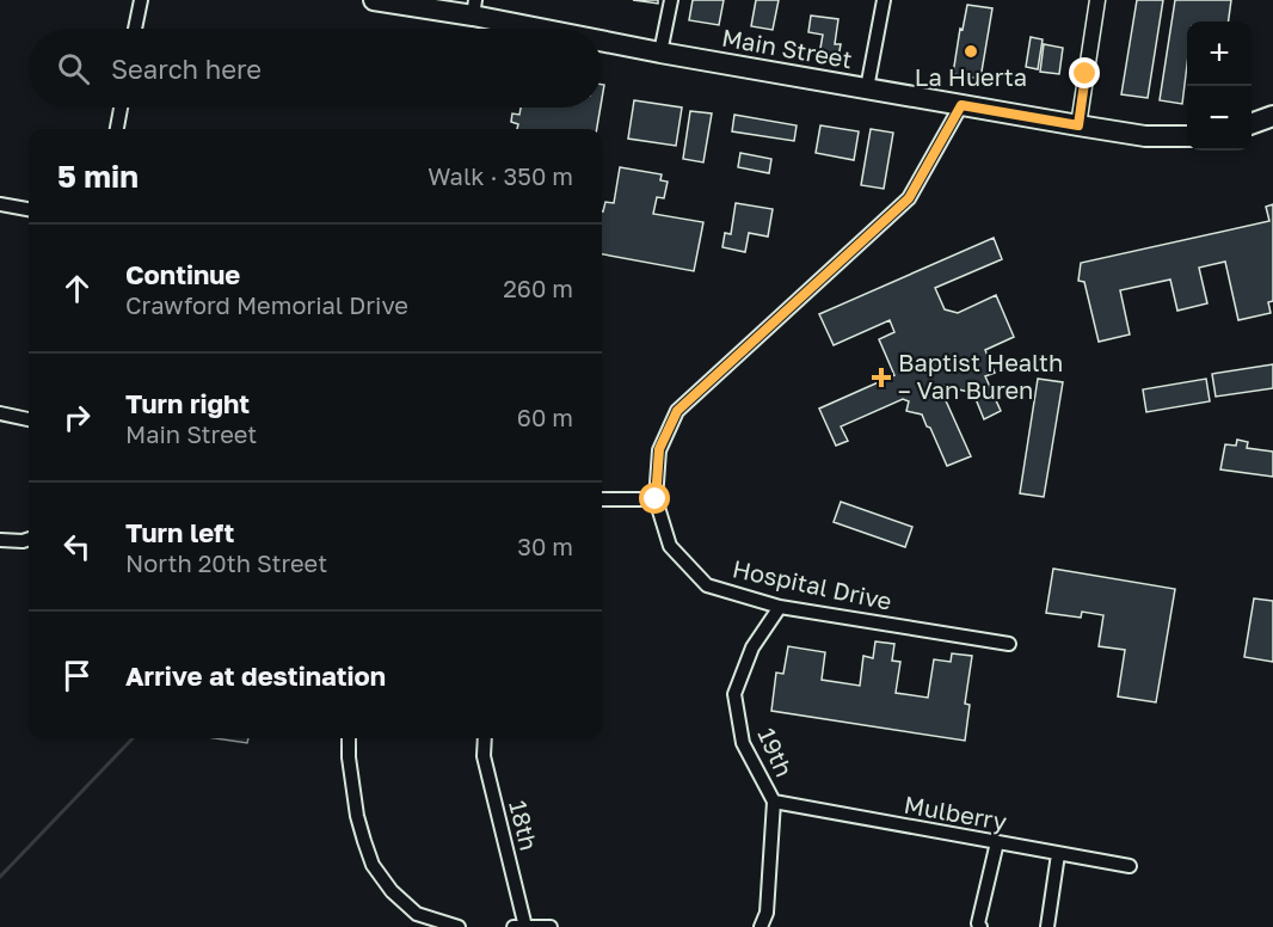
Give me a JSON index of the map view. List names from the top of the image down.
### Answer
{
  "streets": {
    "main road": ["Main Street"],
    "street": [
      "Hospital Drive",
      "19th",
      "Mulberry",
      "18th"
    ]
  },
  "crossings": [
    ["Hospital Drive", "19th"],
    ["19th", "Mulberry"]
  ],
  "places": {
    "other": ["La Huerta"],
    "health": ["Baptist Health – Van Buren"]
  },
  "page": {
    "map_buttons": ["+", "−"],
    "search": "Search here",
    "heading": ["5 min", "Walk · 350 m"],
    "list": [
      ["Continue", "Crawford Memorial Drive", "260 m"],
      ["Turn right", "Main Street", "60 m"],
      ["Turn left", "North 20th Street", "30 m"],
      "Arrive at destination"
    ]
  }
}
